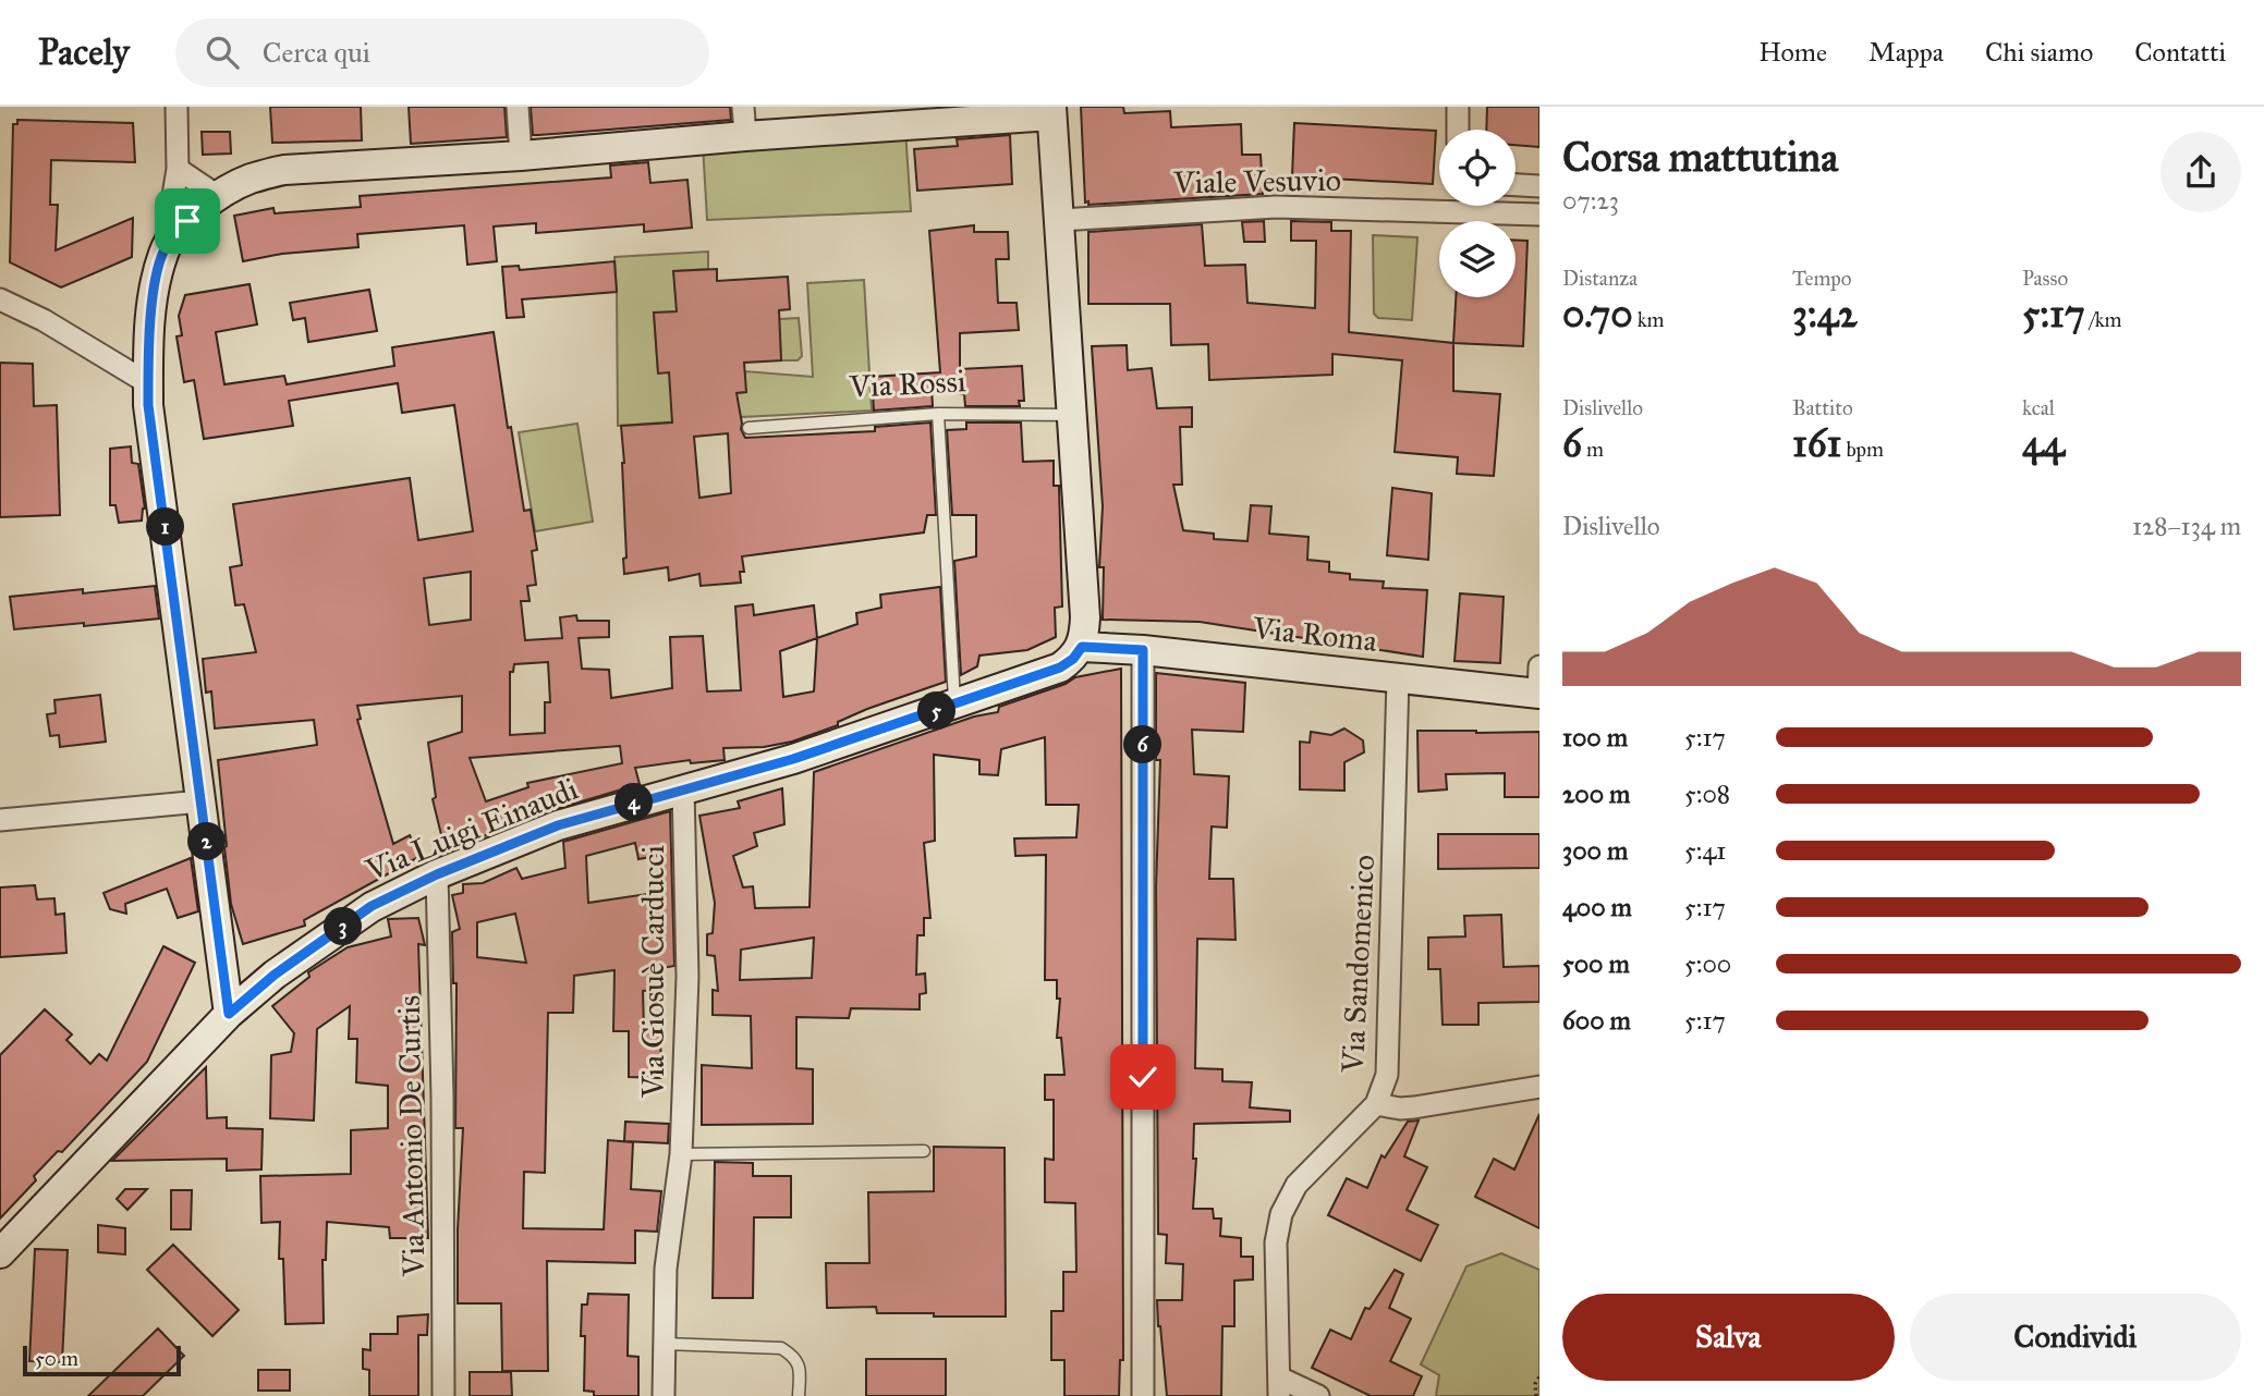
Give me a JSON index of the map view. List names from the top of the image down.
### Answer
{
  "streets": {
    "street": [
      "Viale Vesuvio",
      "Via Roma",
      "Via Luigi Einaudi",
      "Via Sandomenico",
      "Via Giosuè Carducci",
      "Via Antonio De Curtis"
    ],
    "lane": ["Via Rossi"]
  },
  "crossings": [
    ["Via Roma", "Via Luigi Einaudi"],
    ["Via Roma", "Via Sandomenico"],
    ["Via Luigi Einaudi", "Via Giosuè Carducci"],
    ["Via Luigi Einaudi", "Via Antonio De Curtis"]
  ],
  "scale_bar": "50 m",
  "page": {
    "header": "Pacely",
    "search": "Cerca qui",
    "nav": [
      "Home",
      "Mappa",
      "Chi siamo",
      "Contatti"
    ],
    "heading": ["Corsa mattutina", "07:23"],
    "stats": [
      ["Distanza", "0.70 km"],
      ["Tempo", "3:42"],
      ["Passo", "5:17 /km"],
      ["Dislivello", "6 m"],
      ["Battito", "161 bpm"],
      ["kcal", "44"]
    ],
    "chart": ["Dislivello", "128–134 m"],
    "pins": [
      "1",
      "5",
      "6",
      "4",
      "2",
      "3"
    ],
    "list": [
      {
        "name": "100 m",
        "note": "5:17"
      },
      {
        "name": "200 m",
        "note": "5:08"
      },
      {
        "name": "300 m",
        "note": "5:41"
      },
      {
        "name": "400 m",
        "note": "5:17"
      },
      {
        "name": "500 m",
        "note": "5:00"
      },
      {
        "name": "600 m",
        "note": "5:17"
      }
    ],
    "buttons": ["Salva", "Condividi"],
    "scale": "50 m"
  }
}
